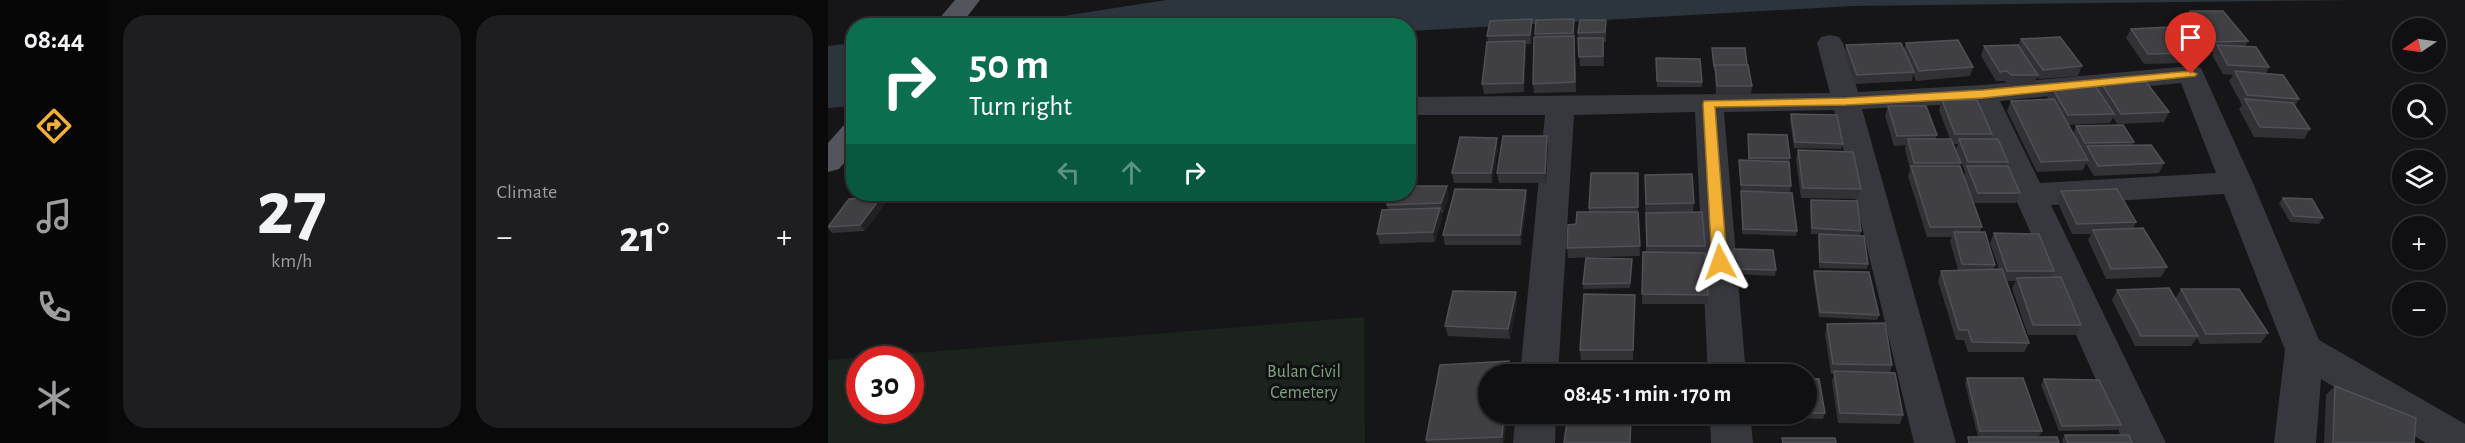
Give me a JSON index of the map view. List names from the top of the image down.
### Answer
{
  "parks": ["Bulan Civil Cemetery"],
  "north": "left",
  "page": {
    "tabs": "08:44",
    "tile": [
      ["27", "km/h"],
      "Climate"
    ],
    "map_buttons": ["+", "−"],
    "turn": ["50 m", "Turn right"],
    "heat": ["−", "21°", "+"],
    "limit": "30",
    "trip": "08:45 · 1 min · 170 m"
  }
}
